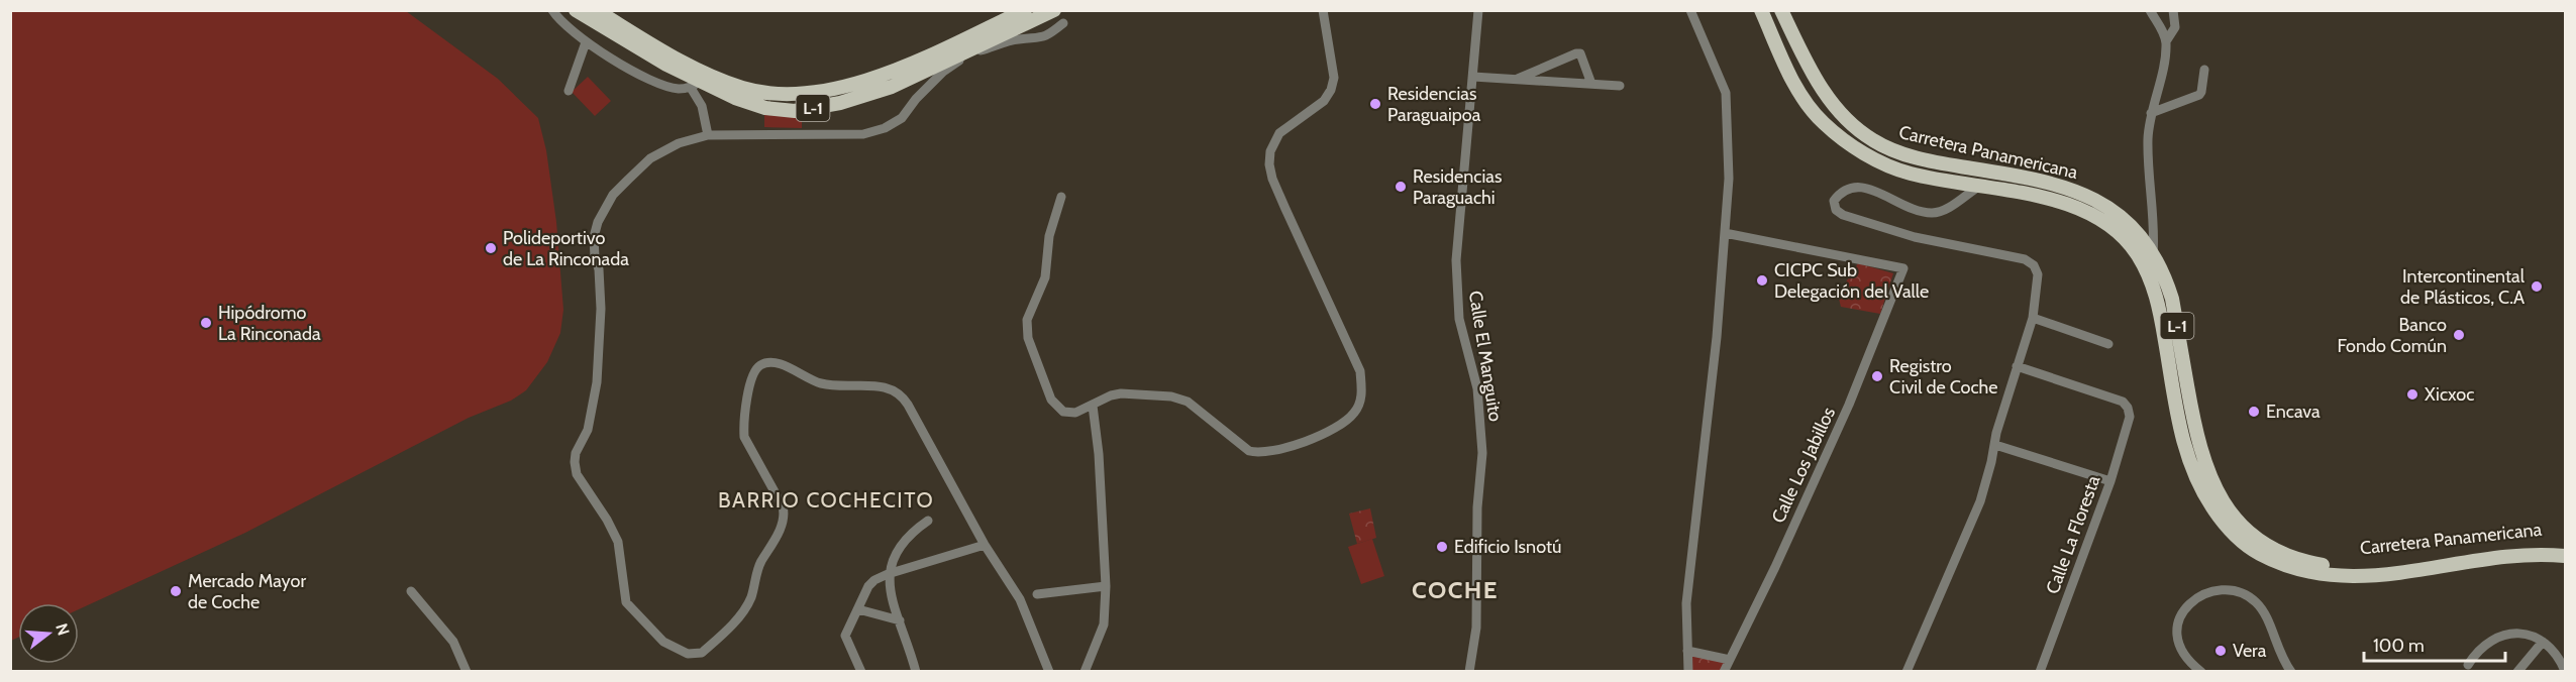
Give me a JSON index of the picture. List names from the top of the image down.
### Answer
{
  "streets": {
    "main road": ["L-1", "Carretera Panamericana"],
    "street": ["Calle El Manguito", "Calle Los Jabillos", "Calle La Floresta"]
  },
  "districts": ["BARRIO COCHECITO", "COCHE"],
  "places": [
    "Residencias Paraguaipoa",
    "Residencias Paraguachi",
    "Polideportivo de La Rinconada",
    "CICPC Sub Delegación del Valle",
    "Intercontinental de Plásticos, C.A",
    "Hipódromo La Rinconada",
    "Banco Fondo Común",
    "Registro Civil de Coche",
    "Xicxoc",
    "Encava",
    "Edificio Isnotú",
    "Mercado Mayor de Coche",
    "Vera"
  ],
  "scale_bar": "100 m",
  "north": "right"
}
